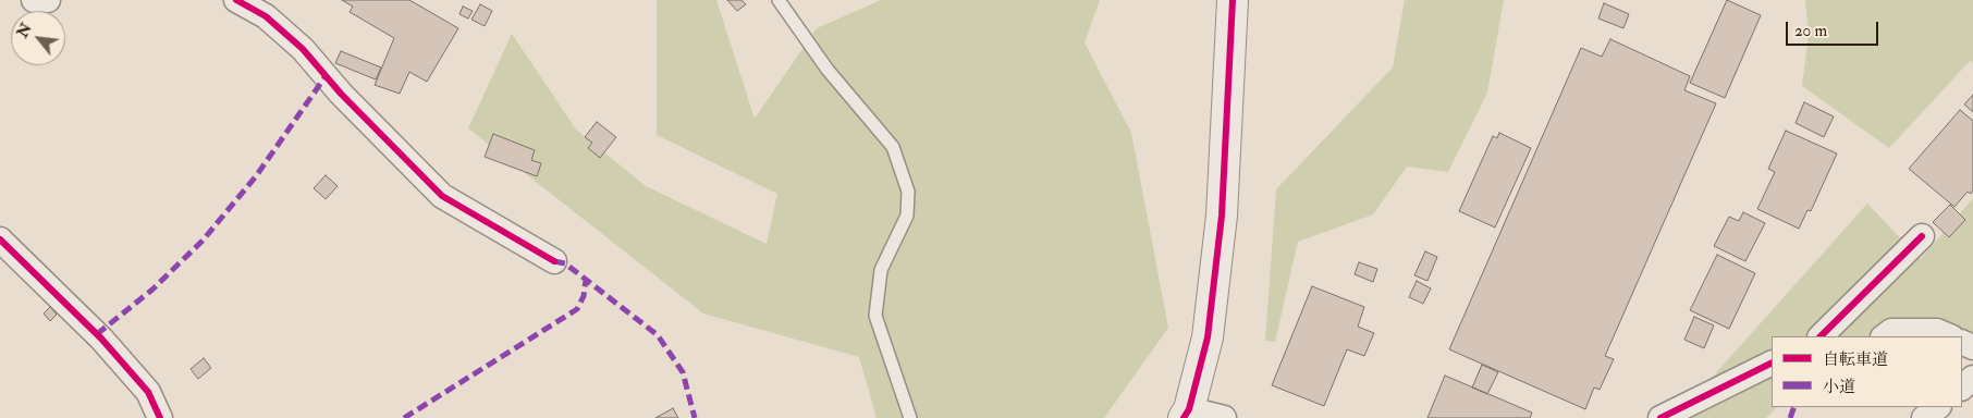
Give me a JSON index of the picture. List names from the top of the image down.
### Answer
{
  "legend": ["自転車道", "小道"],
  "scale_bar": "20 m",
  "north": "top left"
}
